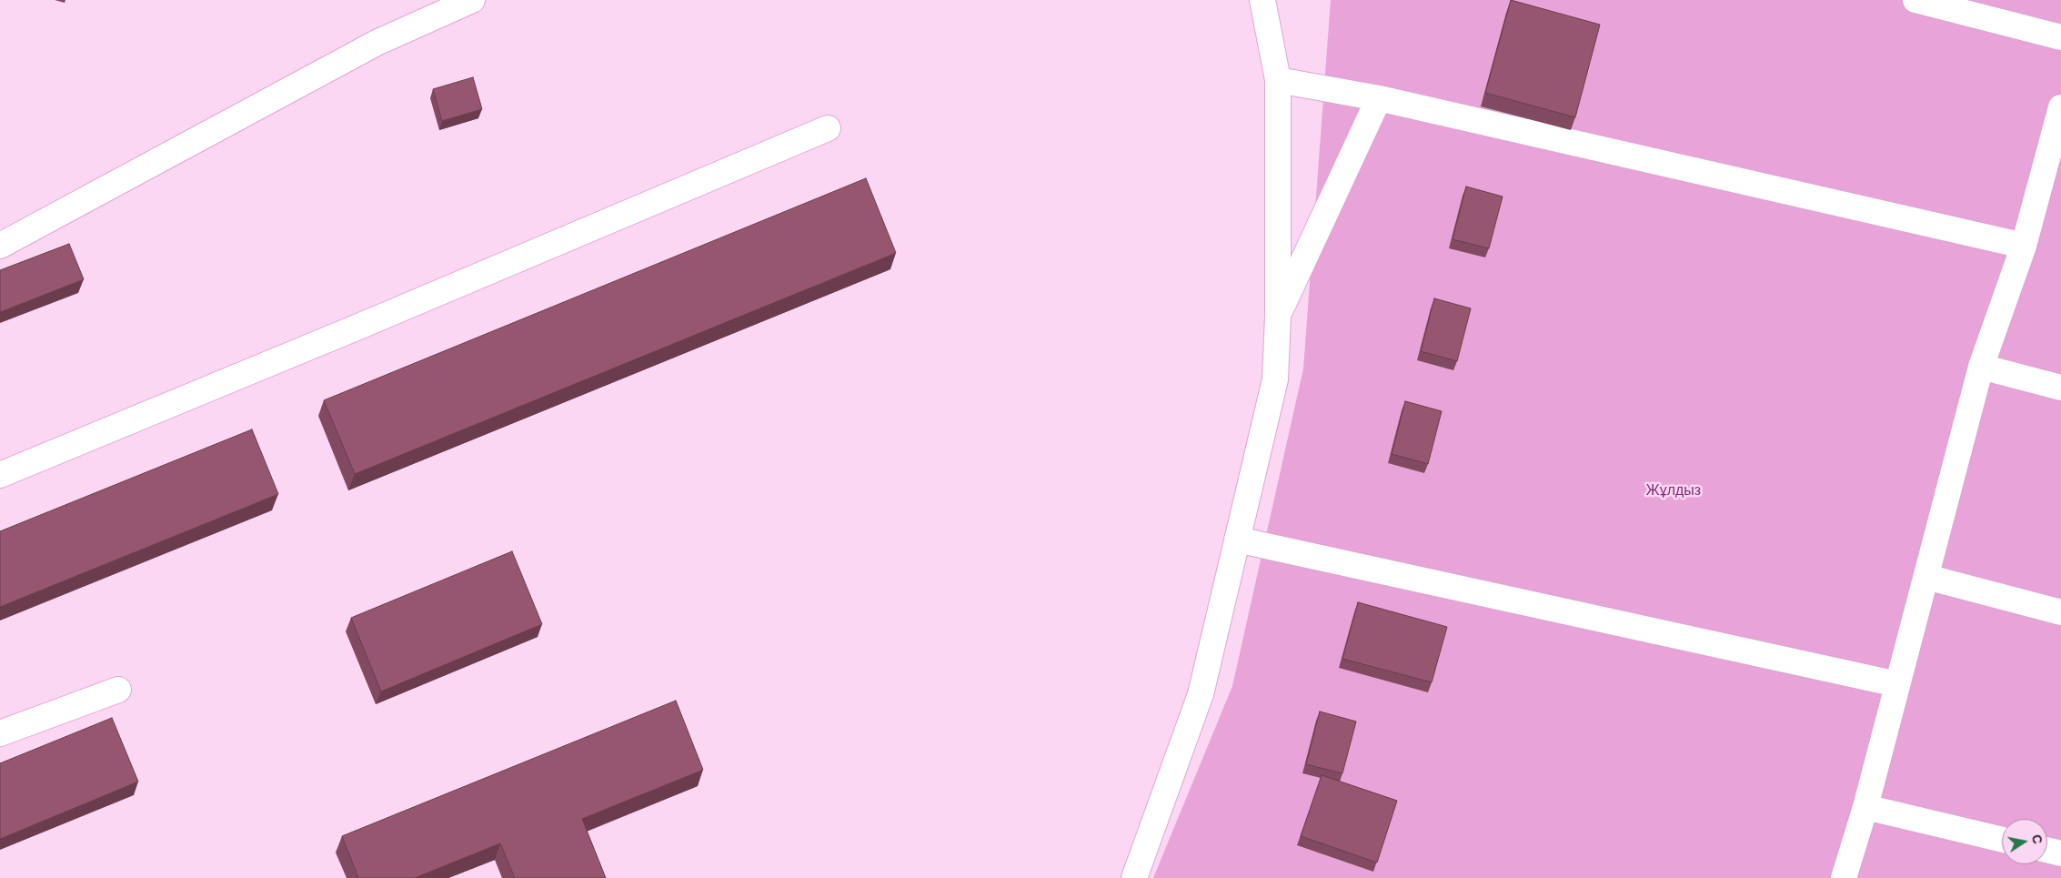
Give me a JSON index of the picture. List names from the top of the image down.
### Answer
{
  "parks": ["Жұлдыз"],
  "north": "right"
}
